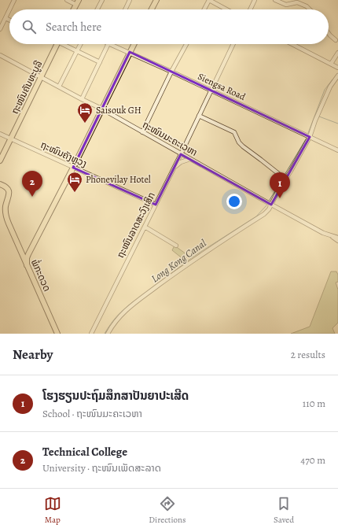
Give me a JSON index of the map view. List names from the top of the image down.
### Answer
{
  "streets": {
    "main road": ["ຖະໜົນຄັນທະບູລີ", "ພໍ່ກະດວດ"],
    "street": [
      "Siengsa Road",
      "ຖະໜົນມະຄະເວຫາ",
      "ຖະໜົນຄັງຫຼວງ",
      "ຖະໜົນລາດສະວົງເສິກ"
    ]
  },
  "crossings": [
    ["Siengsa Road", "ຖະໜົນລາດສະວົງເສິກ"],
    ["ຖະໜົນຄັນທະບູລີ", "ຖະໜົນມະຄະເວຫາ"],
    ["ຖະໜົນຄັນທະບູລີ", "ຖະໜົນຄັງຫຼວງ"],
    ["ຖະໜົນມະຄະເວຫາ", "ຖະໜົນລາດສະວົງເສິກ"],
    ["ຖະໜົນຄັງຫຼວງ", "ຖະໜົນລາດສະວົງເສິກ"]
  ],
  "water": ["Long Kong Canal"],
  "places": {
    "hotel": ["Saisouk GH", "Phonevilay Hotel"]
  },
  "page": {
    "search": "Search here",
    "pins": ["2", "1"],
    "heading": ["Nearby", "2 results"],
    "list": [
      {
        "mark": "1",
        "name": "ໂຮງຮຽນປະຖົມສຶກສາປັນຍາປະເສີດ",
        "note": "School · ຖະໜົນມະຄະເວຫາ",
        "value": "110 m"
      },
      {
        "mark": "2",
        "name": "Technical College",
        "note": "University · ຖະໜົນເພັດສະລາດ",
        "value": "470 m"
      }
    ],
    "nav": ["Map", "Directions", "Saved"]
  }
}
